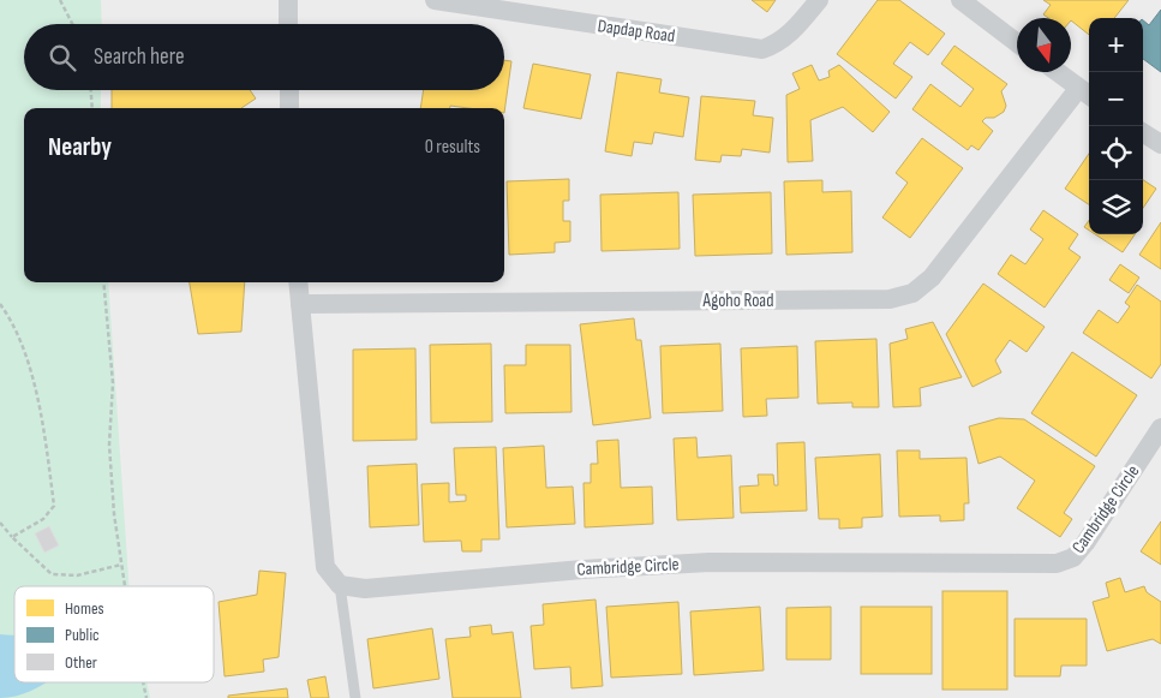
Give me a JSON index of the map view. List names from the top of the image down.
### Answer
{
  "streets": {
    "street": ["Dapdap Road", "Agoho Road", "Cambridge Circle"]
  },
  "legend": ["Homes", "Public", "Other"],
  "north": "bottom",
  "page": {
    "map_buttons": ["+", "−"],
    "search": "Search here",
    "heading": ["Nearby", "0 results"]
  }
}
